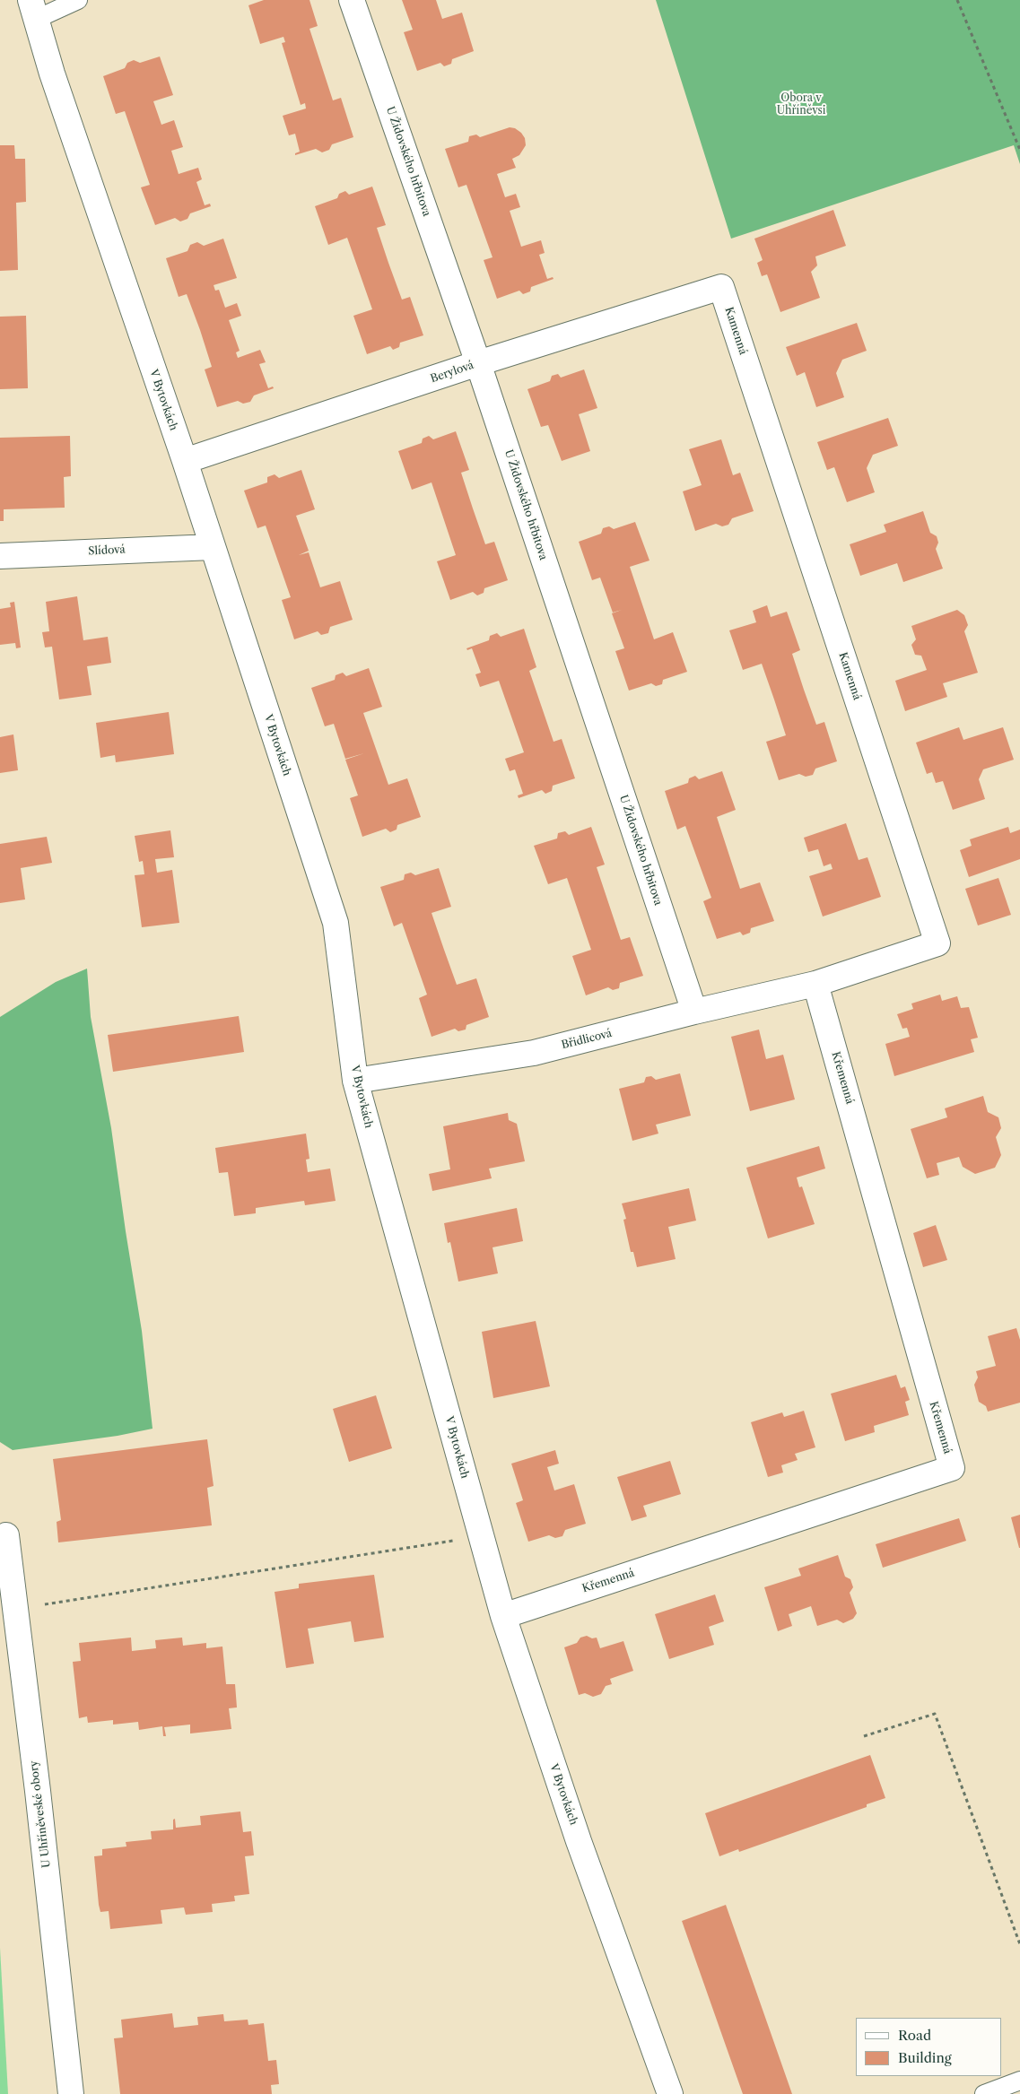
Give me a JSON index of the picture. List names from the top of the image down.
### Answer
{
  "streets": {
    "street": [
      "U Židovského hřbitova",
      "Kamenná",
      "Berylová",
      "V Bytovkách",
      "Slídová",
      "Břidlicová",
      "Křemenná",
      "U Uhříněveské obory"
    ]
  },
  "crossings": [
    ["U Židovského hřbitova", "Berylová"],
    ["U Židovského hřbitova", "Břidlicová"],
    ["Kamenná", "Berylová"],
    ["Kamenná", "Břidlicová"],
    ["Kamenná", "Křemenná"],
    ["Berylová", "V Bytovkách"],
    ["V Bytovkách", "Slídová"],
    ["V Bytovkách", "Břidlicová"],
    ["V Bytovkách", "Křemenná"],
    ["Břidlicová", "Křemenná"]
  ],
  "parks": ["Obora v Uhříněvsi"],
  "legend": ["Road", "Building"]
}
